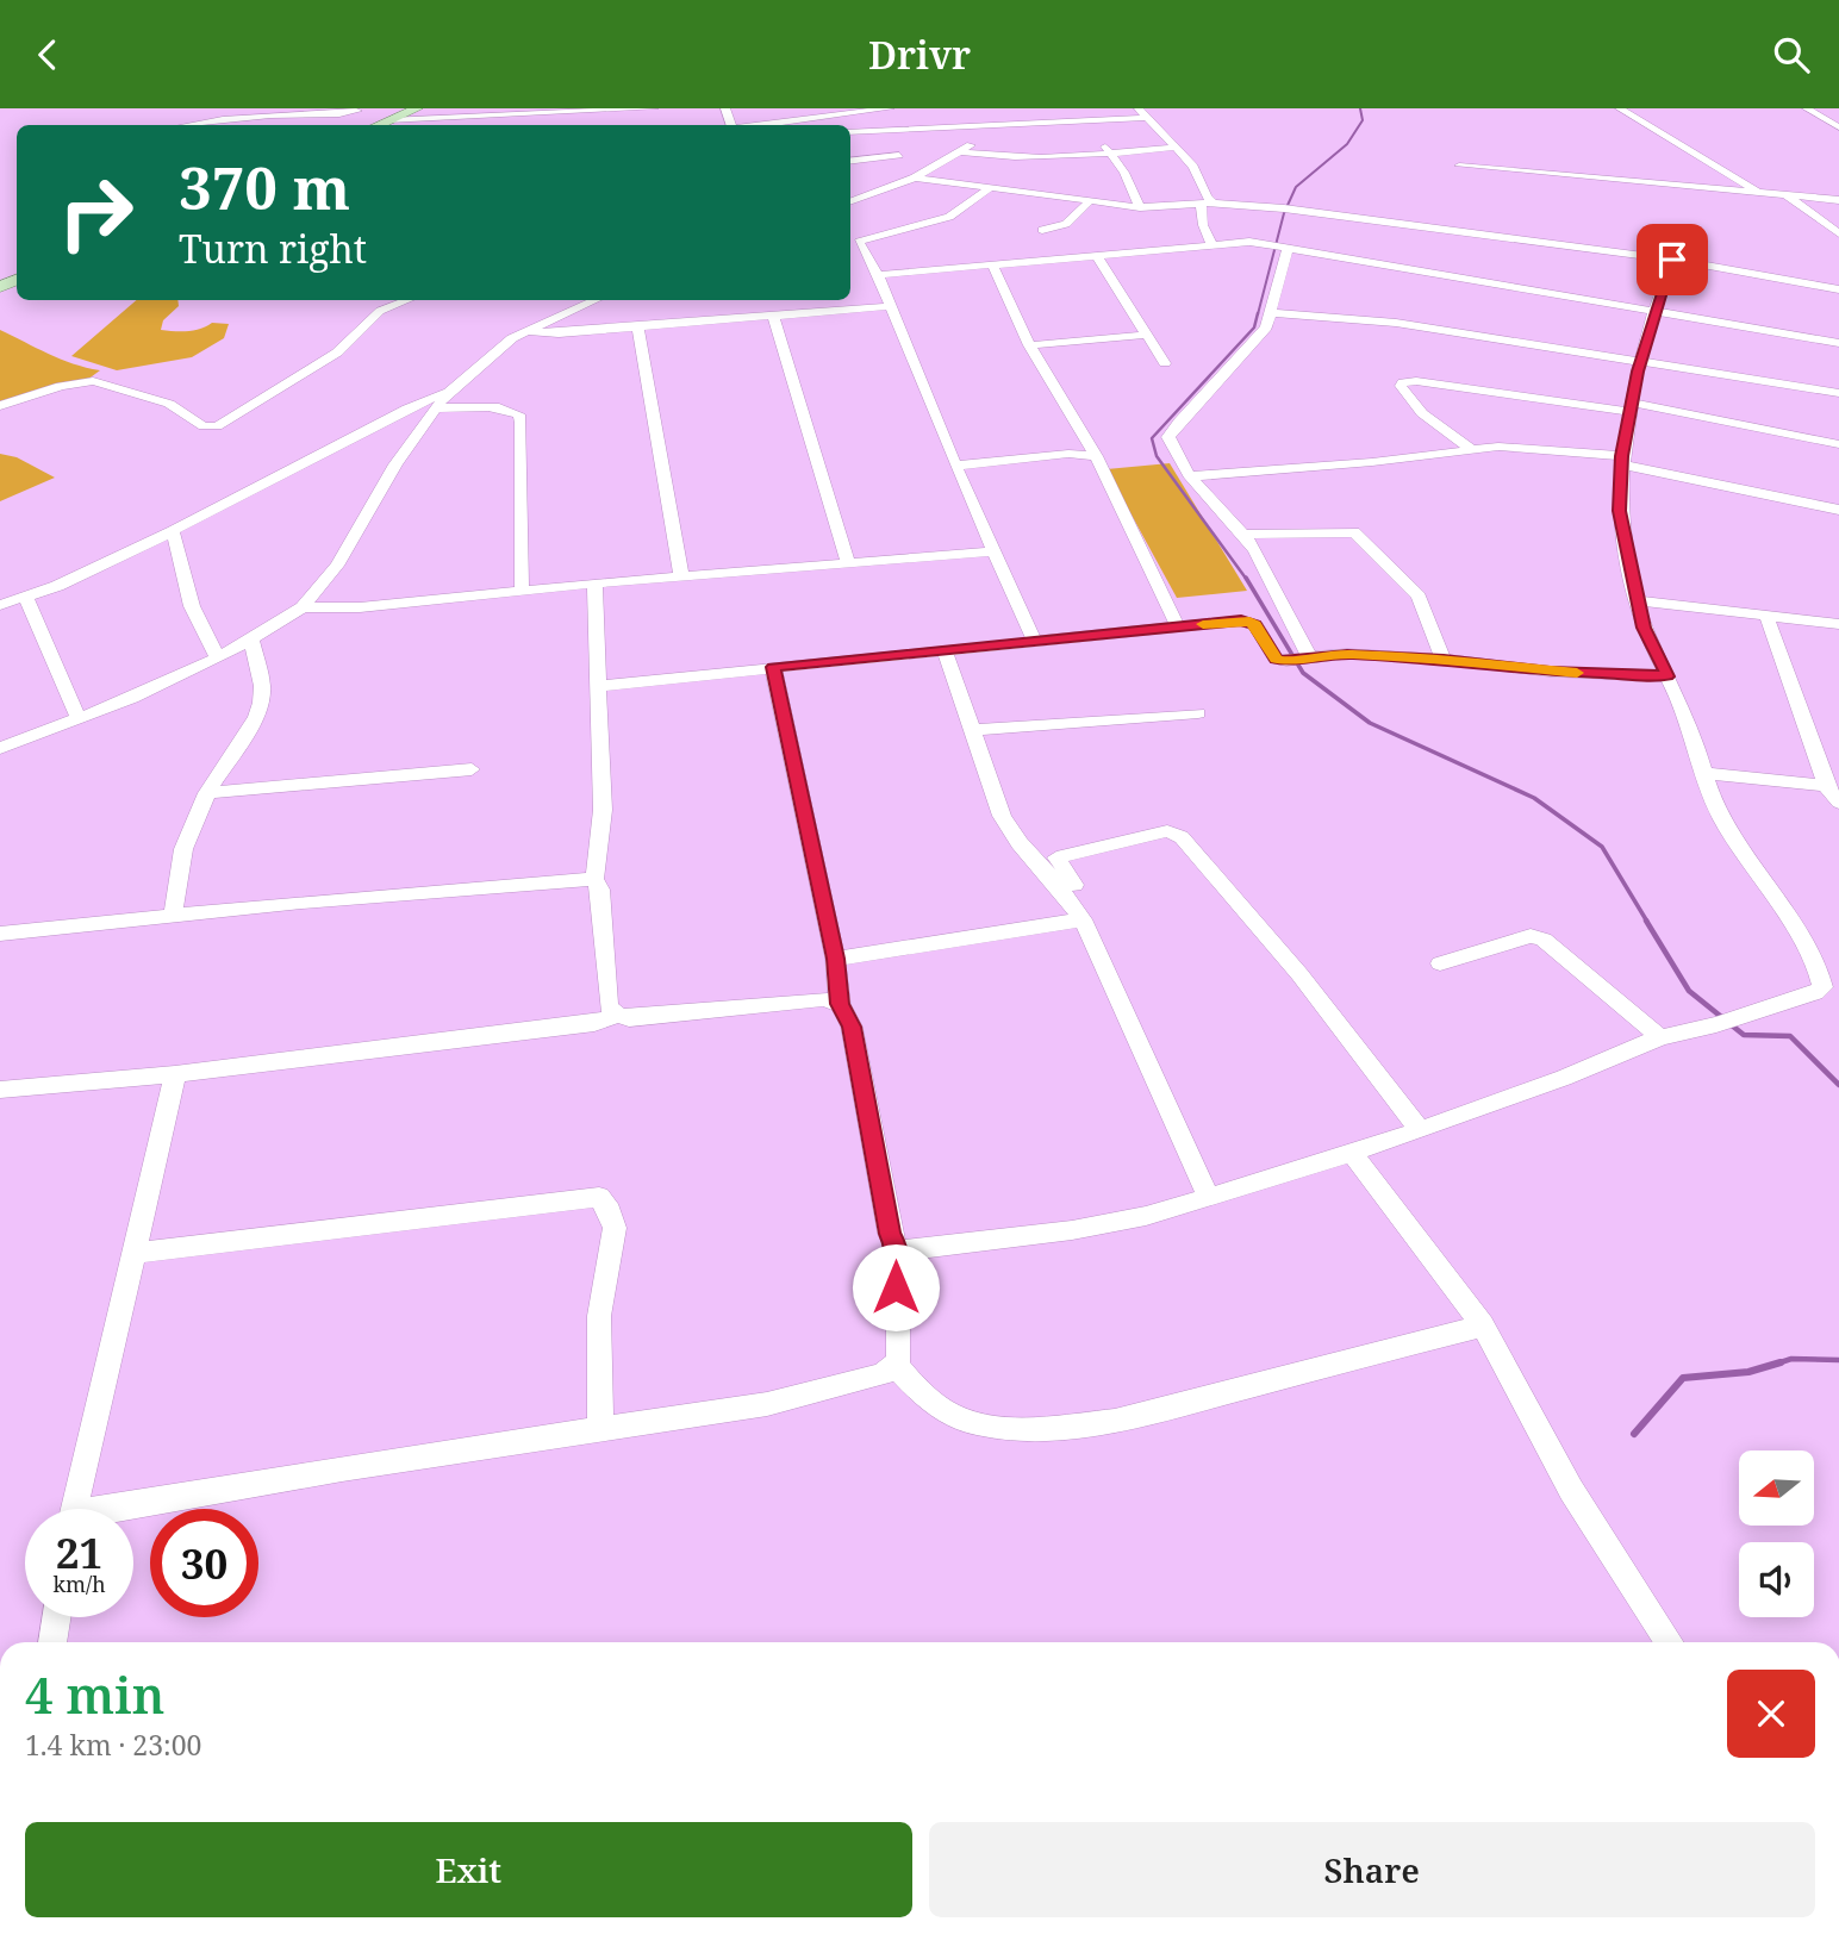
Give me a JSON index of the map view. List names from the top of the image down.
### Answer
{
  "north": "left",
  "page": {
    "header": "Drivr",
    "turn": ["370 m", "Turn right"],
    "speed": "21 km/h",
    "limit": "30",
    "heading": ["4 min", "1.4 km · 23:00"],
    "buttons": ["Exit", "Share"]
  }
}
